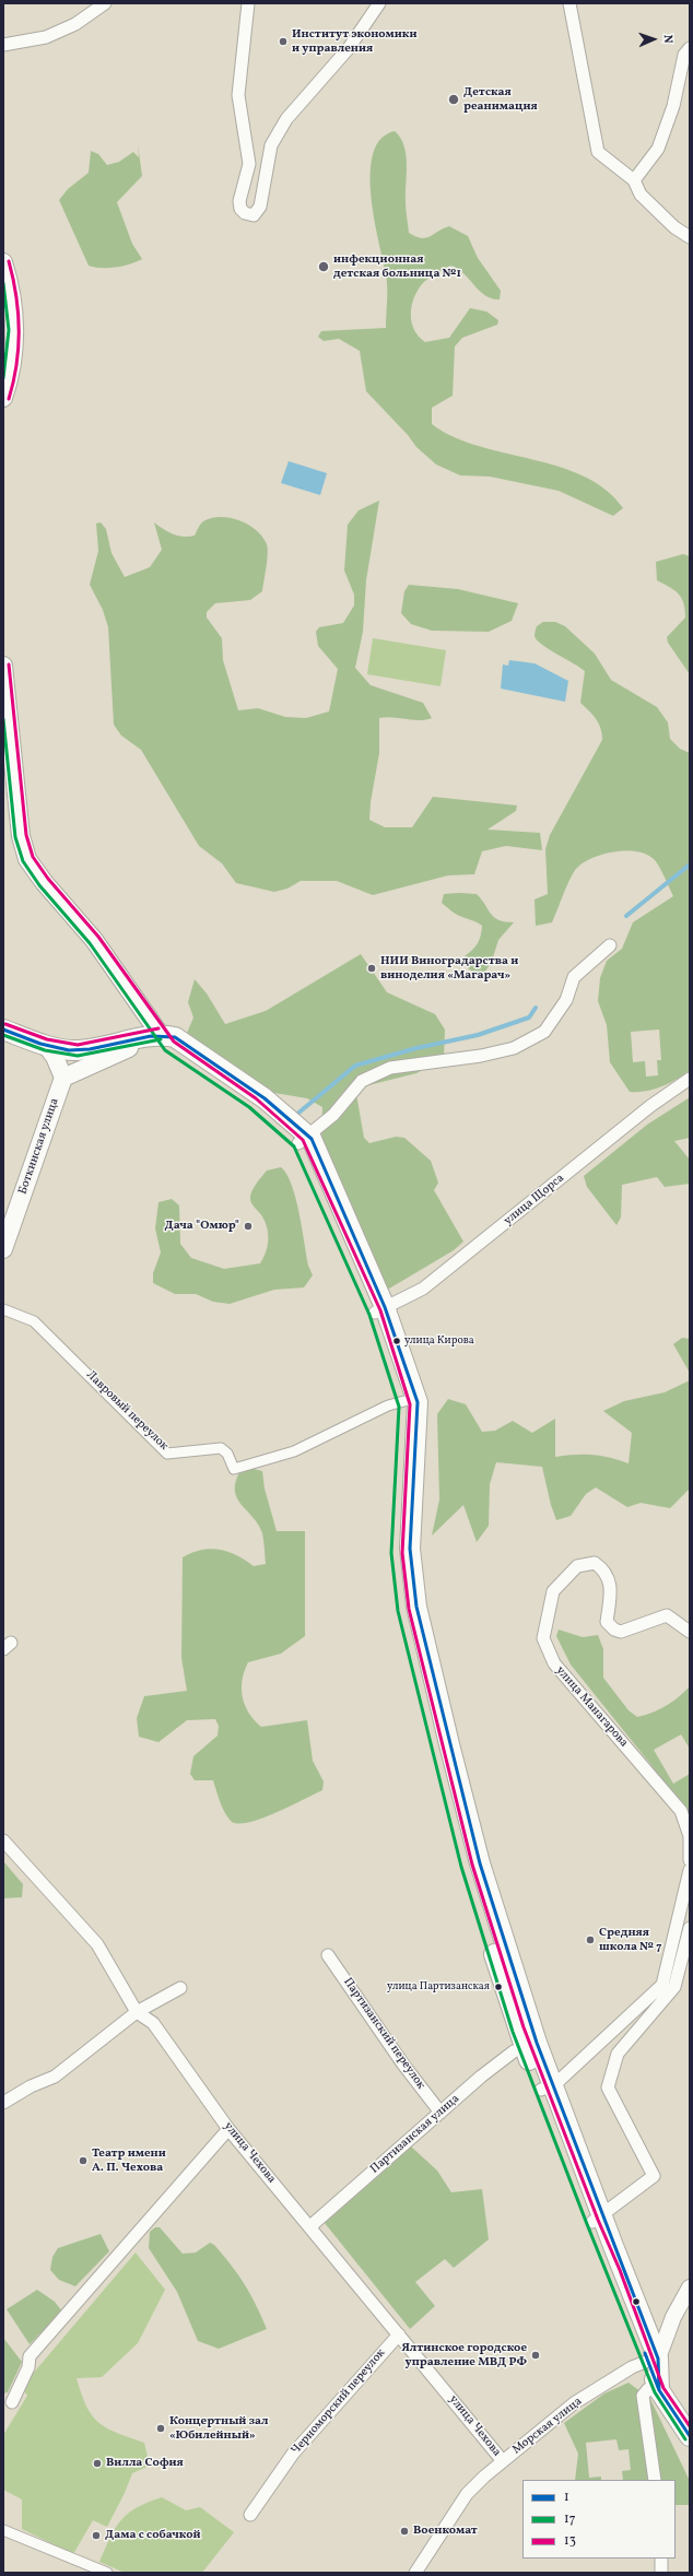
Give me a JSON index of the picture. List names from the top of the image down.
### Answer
{
  "streets": {
    "main road": ["Боткинская улица"],
    "street": [
      "улица Щорса",
      "Лавровый переулок",
      "улица Манагарова",
      "Партизанский переулок",
      "Партизанская улица",
      "улица Чехова",
      "Черноморский переулок",
      "Морская улица"
    ]
  },
  "crossings": [
    ["Партизанский переулок", "Партизанская улица"],
    ["Партизанская улица", "улица Чехова"],
    ["улица Чехова", "Черноморский переулок"],
    ["улица Чехова", "Морская улица"]
  ],
  "places": [
    "Институт экономики и управления",
    "Детская реанимация",
    "инфекционная детская больница №1",
    "НИИ Виноградарства и виноделия «Магарач»",
    "Дача \"Омюр\"",
    "улица Кирова",
    "Средняя школа № 7",
    "улица Партизанская",
    "Театр имени А. П. Чехова",
    "Ялтинское городское управление МВД РФ",
    "Концертный зал «Юбилейный»",
    "Вилла София",
    "Военкомат",
    "Дама с собачкой"
  ],
  "lines": ["transit line 13", "transit line 17", "transit line 1"],
  "legend": ["1", "17", "13"],
  "north": "right"
}
